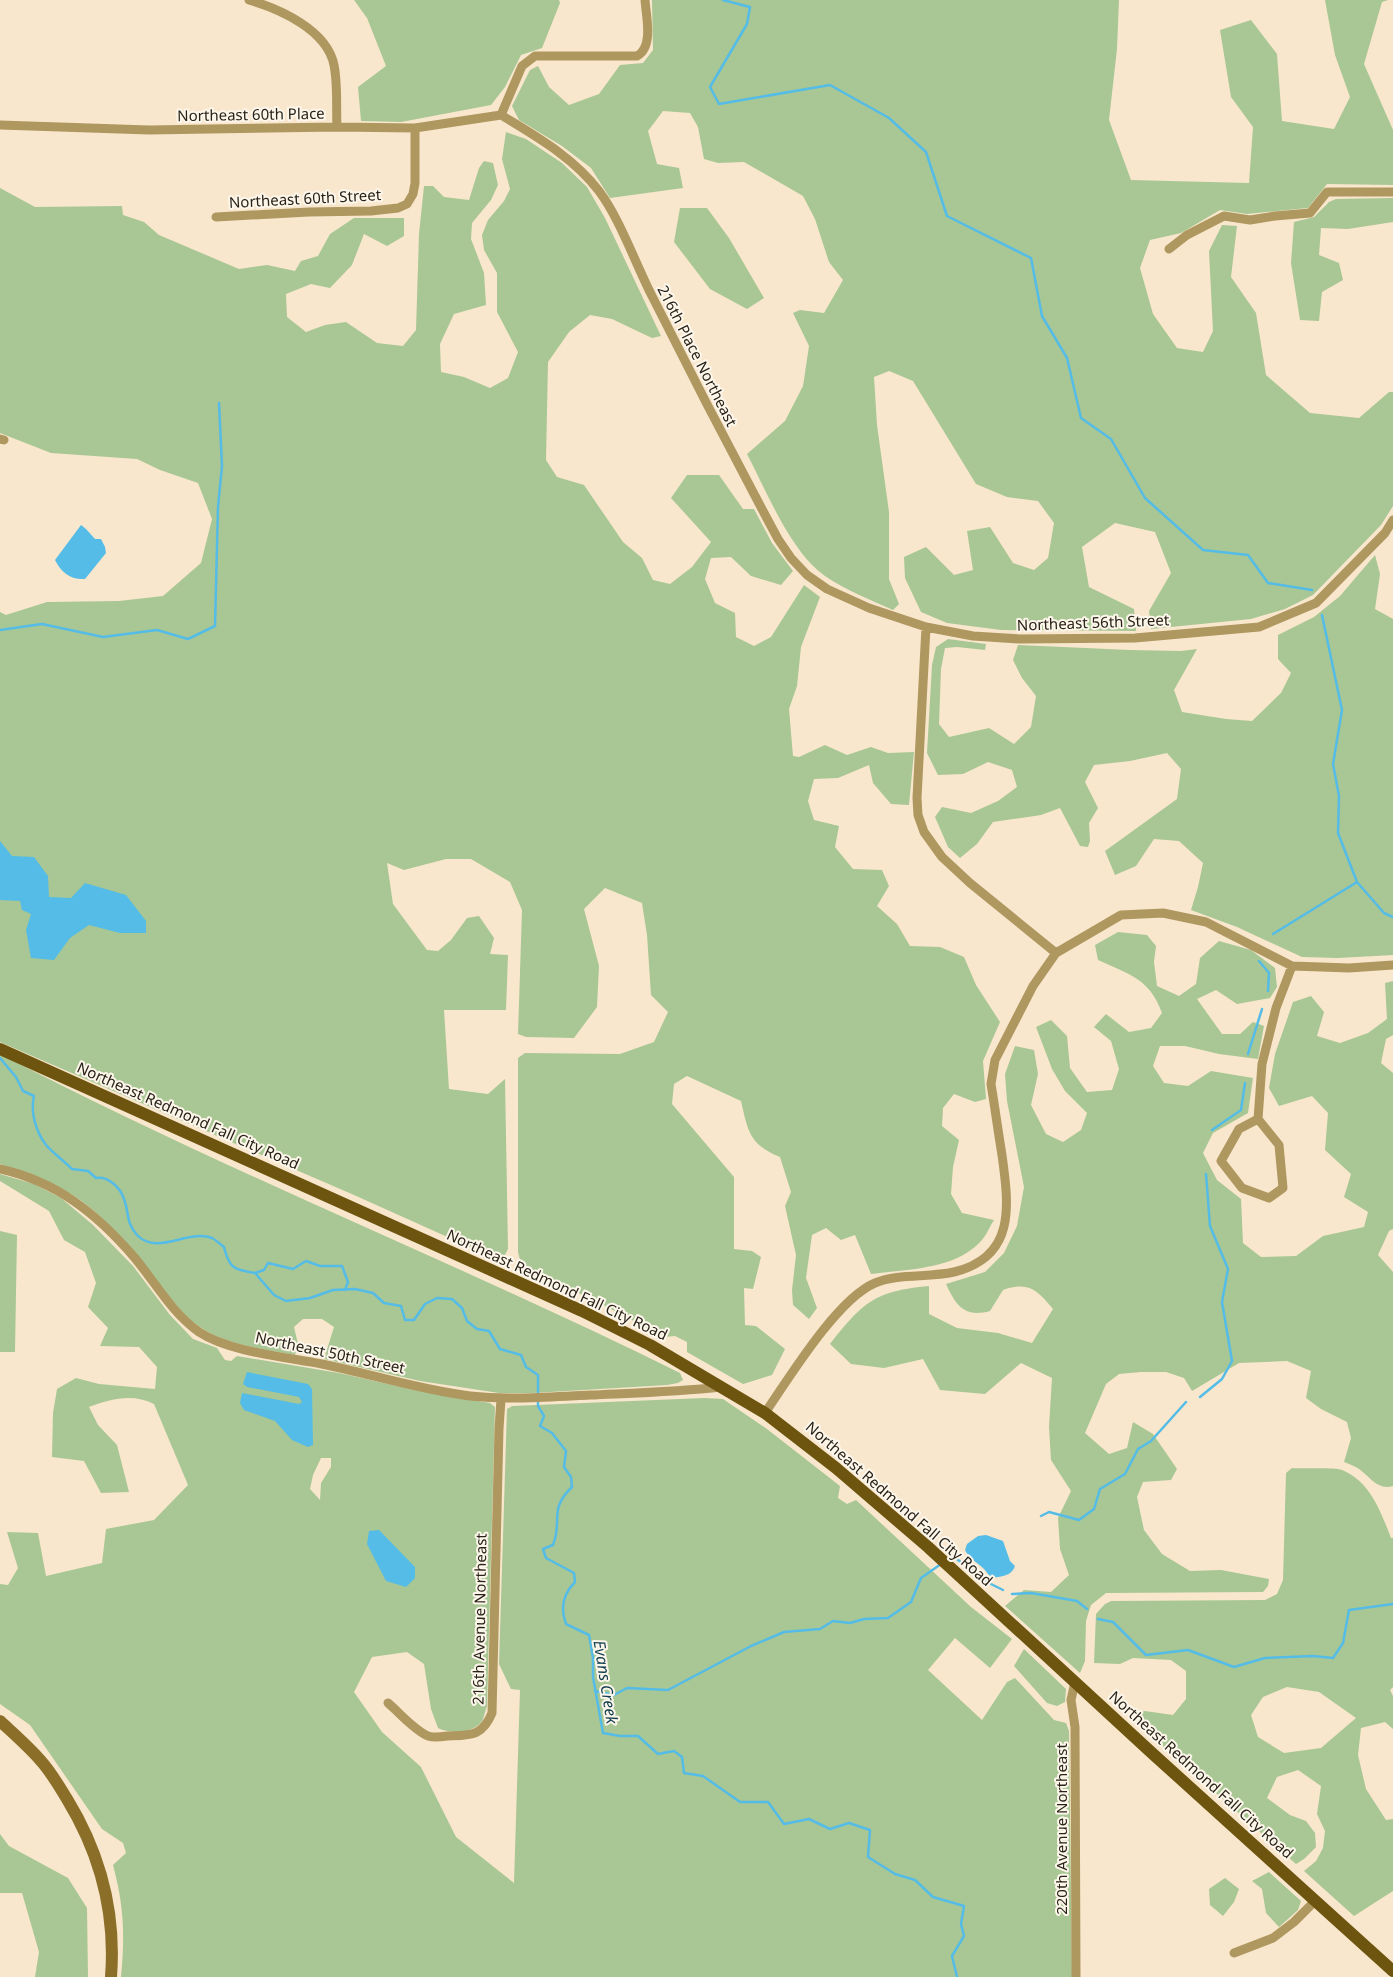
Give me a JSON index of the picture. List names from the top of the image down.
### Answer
{
  "streets": {
    "main road": ["Northeast Redmond Fall City Road"],
    "street": [
      "Northeast 60th Place",
      "Northeast 60th Street",
      "216th Place Northeast",
      "Northeast 56th Street",
      "Northeast 50th Street",
      "216th Avenue Northeast",
      "220th Avenue Northeast"
    ]
  },
  "crossings": [
    ["Northeast 60th Place", "Northeast 60th Street"],
    ["Northeast 60th Place", "216th Place Northeast"],
    ["216th Place Northeast", "Northeast 56th Street"],
    ["Northeast Redmond Fall City Road", "Northeast 50th Street"],
    ["Northeast Redmond Fall City Road", "220th Avenue Northeast"],
    ["Northeast 50th Street", "216th Avenue Northeast"]
  ],
  "water": ["Evans Creek"]
}
